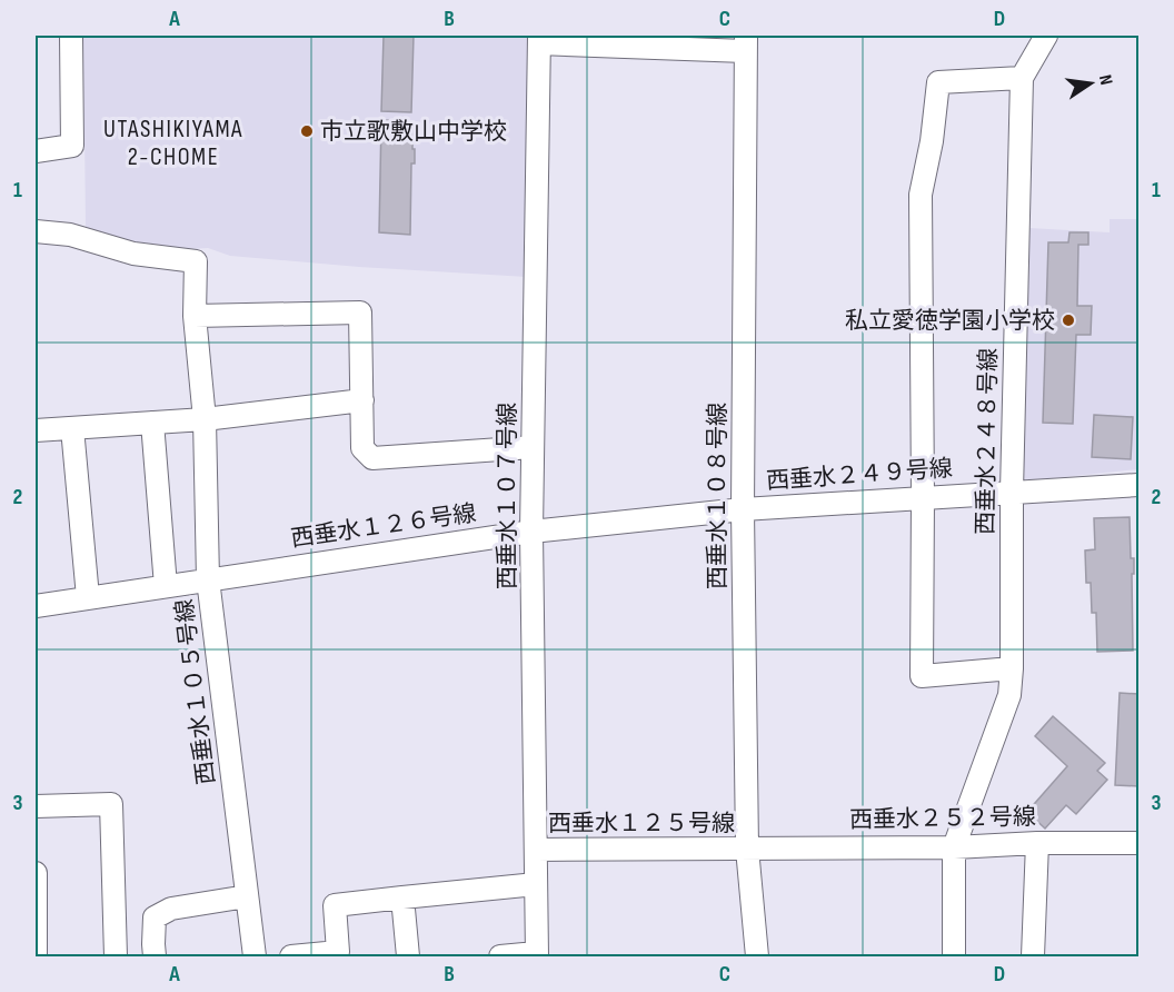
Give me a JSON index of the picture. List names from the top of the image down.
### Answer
{
  "streets": {
    "street": [
      "西垂水２４８号線",
      "西垂水２４９号線",
      "西垂水１０７号線",
      "西垂水１０８号線",
      "西垂水１２６号線",
      "西垂水１０５号線",
      "西垂水２５２号線",
      "西垂水１２５号線"
    ]
  },
  "crossings": [
    ["西垂水２４８号線", "西垂水２４９号線"],
    ["西垂水２４８号線", "西垂水２５２号線"],
    ["西垂水２４９号線", "西垂水１０８号線"],
    ["西垂水２４９号線", "西垂水１２６号線"],
    ["西垂水１０７号線", "西垂水１２６号線"],
    ["西垂水１０７号線", "西垂水１２５号線"],
    ["西垂水１０８号線", "西垂水１２６号線"],
    ["西垂水１０８号線", "西垂水２５２号線"],
    ["西垂水１０８号線", "西垂水１２５号線"],
    ["西垂水１２６号線", "西垂水１０５号線"],
    ["西垂水２５２号線", "西垂水１２５号線"]
  ],
  "districts": ["UTASHIKIYAMA 2-CHOME"],
  "places": ["市立歌敷山中学校", "私立愛徳学園小学校"],
  "north": "right",
  "grid": {
    "columns": [
      "A",
      "B",
      "C",
      "D"
    ],
    "rows": ["1", "2", "3"]
  }
}
